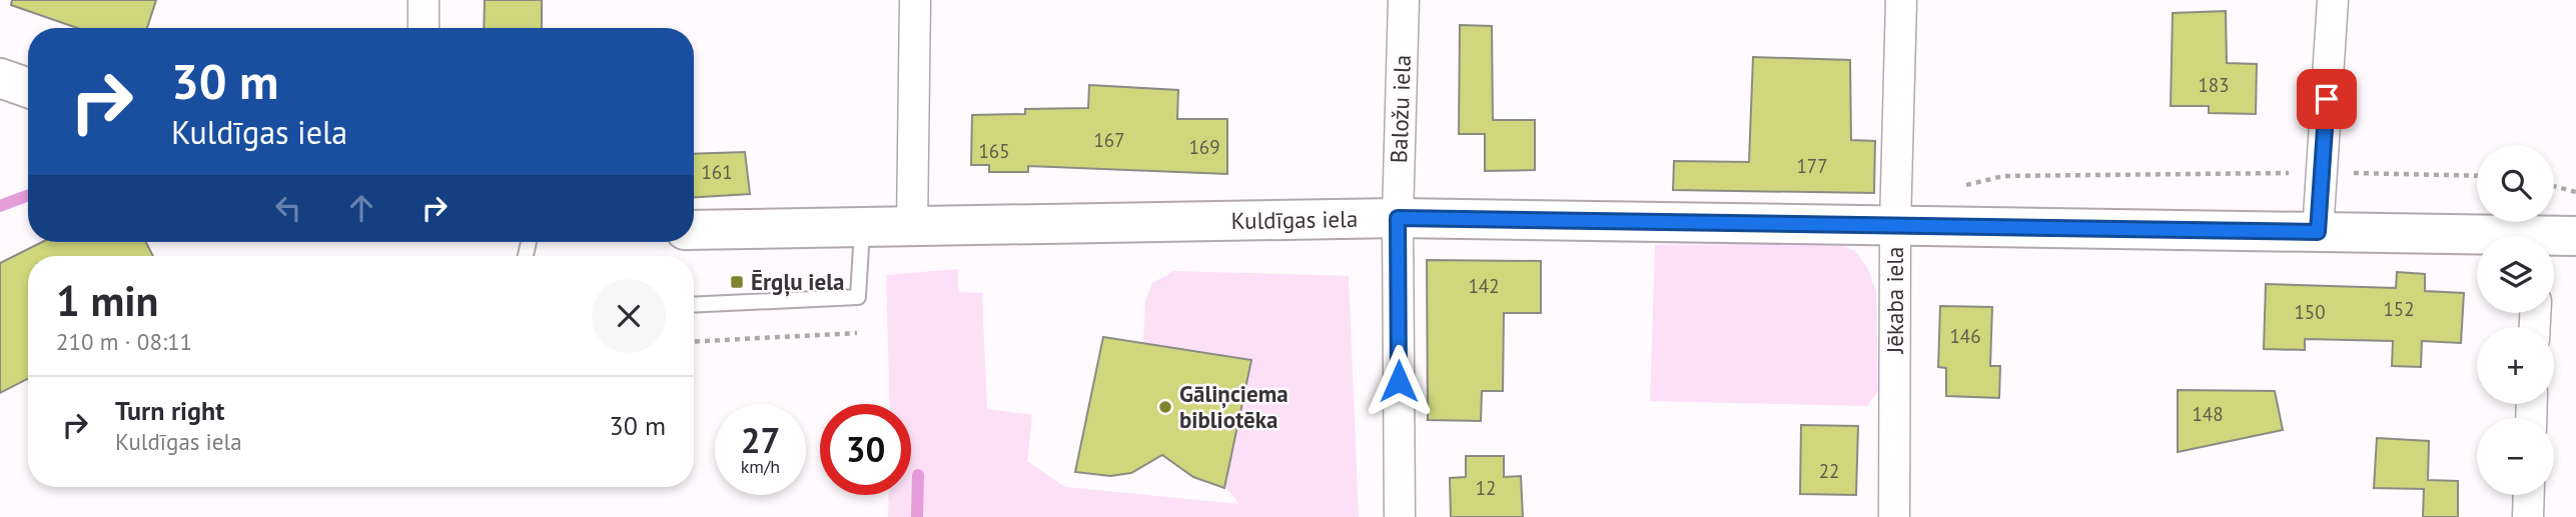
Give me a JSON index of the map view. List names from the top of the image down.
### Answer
{
  "streets": {
    "street": ["Baložu iela", "Kuldīgas iela", "Jēkaba iela"]
  },
  "crossings": [
    ["Baložu iela", "Kuldīgas iela"],
    ["Kuldīgas iela", "Jēkaba iela"]
  ],
  "places": {
    "transit": ["Ērgļu iela"],
    "other": ["Gāliņciema bibliotēka"]
  },
  "house_numbers": [
    "183",
    "167",
    "169",
    "165",
    "177",
    "161",
    "142",
    "152",
    "150",
    "146",
    "148",
    "22",
    "12"
  ],
  "page": {
    "turn": ["30 m", "Kuldīgas iela"],
    "map_buttons": ["+", "−"],
    "heading": ["1 min", "210 m · 08:11"],
    "list": [
      {
        "name": "Turn right",
        "note": "Kuldīgas iela",
        "value": "30 m"
      }
    ],
    "speed": "27 km/h",
    "limit": "30"
  }
}
